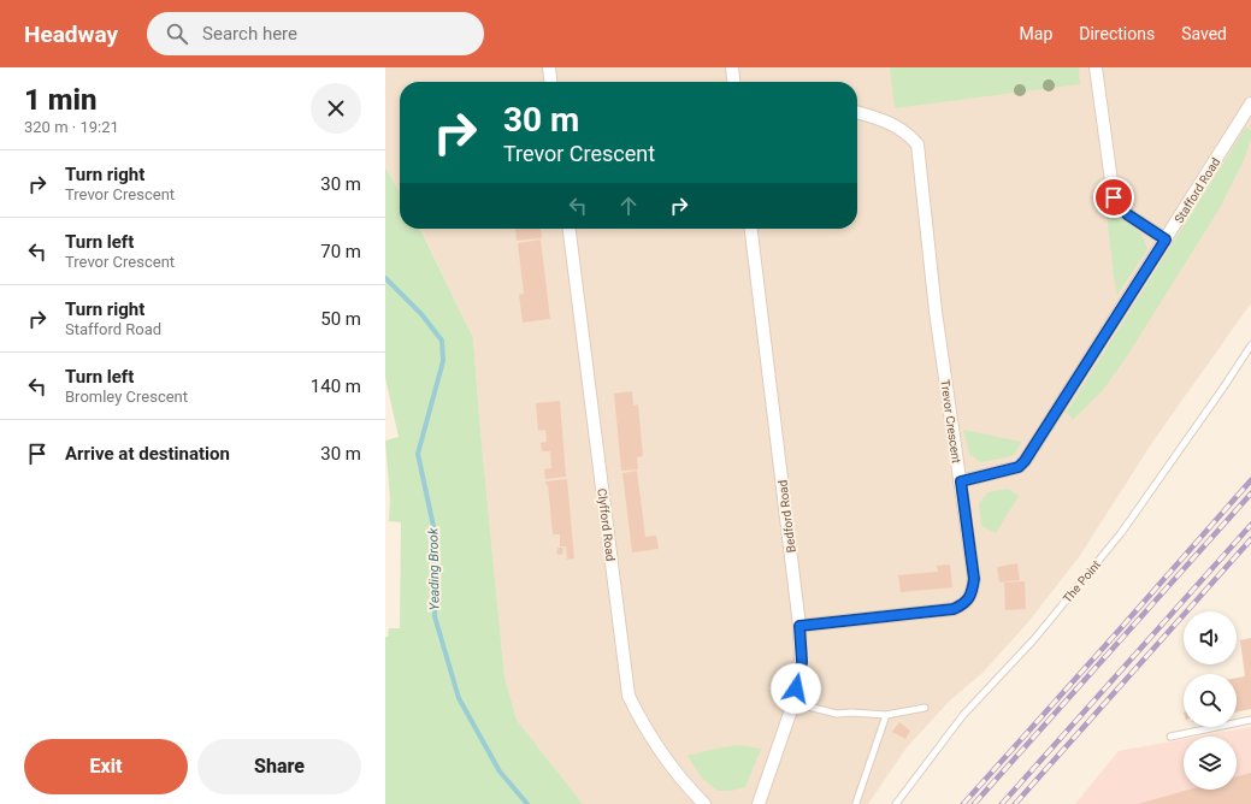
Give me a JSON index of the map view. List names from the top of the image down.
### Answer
{
  "streets": {
    "street": [
      "Stafford Road",
      "Trevor Crescent",
      "Bedford Road",
      "Clyfford Road"
    ],
    "lane": ["The Point"]
  },
  "crossings": [
    ["Stafford Road", "Trevor Crescent"],
    ["Trevor Crescent", "Bedford Road"]
  ],
  "water": ["Yeading Brook"],
  "page": {
    "header": "Headway",
    "search": "Search here",
    "nav": ["Map", "Directions", "Saved"],
    "heading": ["1 min", "320 m · 19:21"],
    "turn": ["30 m", "Trevor Crescent"],
    "list": [
      {
        "name": "Turn right",
        "note": "Trevor Crescent",
        "value": "30 m"
      },
      {
        "name": "Turn left",
        "note": "Trevor Crescent",
        "value": "70 m"
      },
      {
        "name": "Turn right",
        "note": "Stafford Road",
        "value": "50 m"
      },
      {
        "name": "Turn left",
        "note": "Bromley Crescent",
        "value": "140 m"
      },
      {
        "name": "Arrive at destination",
        "value": "30 m"
      }
    ],
    "buttons": ["Exit", "Share"]
  }
}
